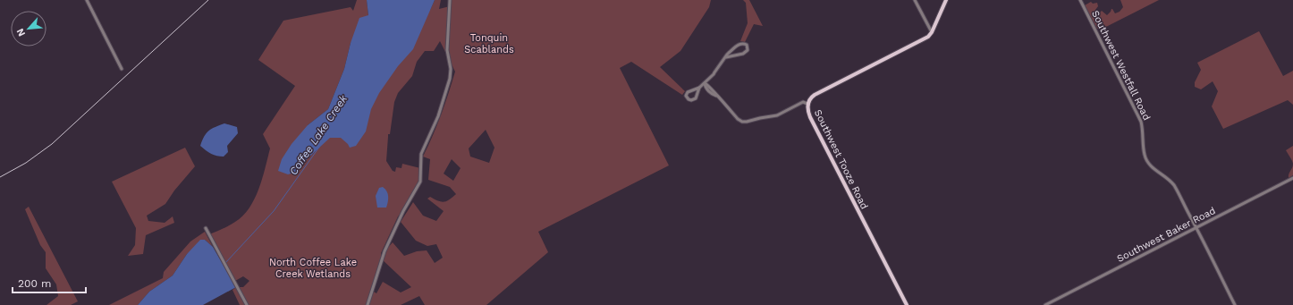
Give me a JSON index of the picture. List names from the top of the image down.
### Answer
{
  "streets": {
    "main road": ["Southwest Tooze Road"],
    "street": ["Southwest Westfall Road", "Southwest Baker Road"]
  },
  "crossings": [
    ["Southwest Westfall Road", "Southwest Baker Road"]
  ],
  "water": ["Coffee Lake Creek"],
  "parks": ["Tonquin Scablands", "North Coffee Lake Creek Wetlands"],
  "scale_bar": "200 m",
  "north": "bottom left"
}
